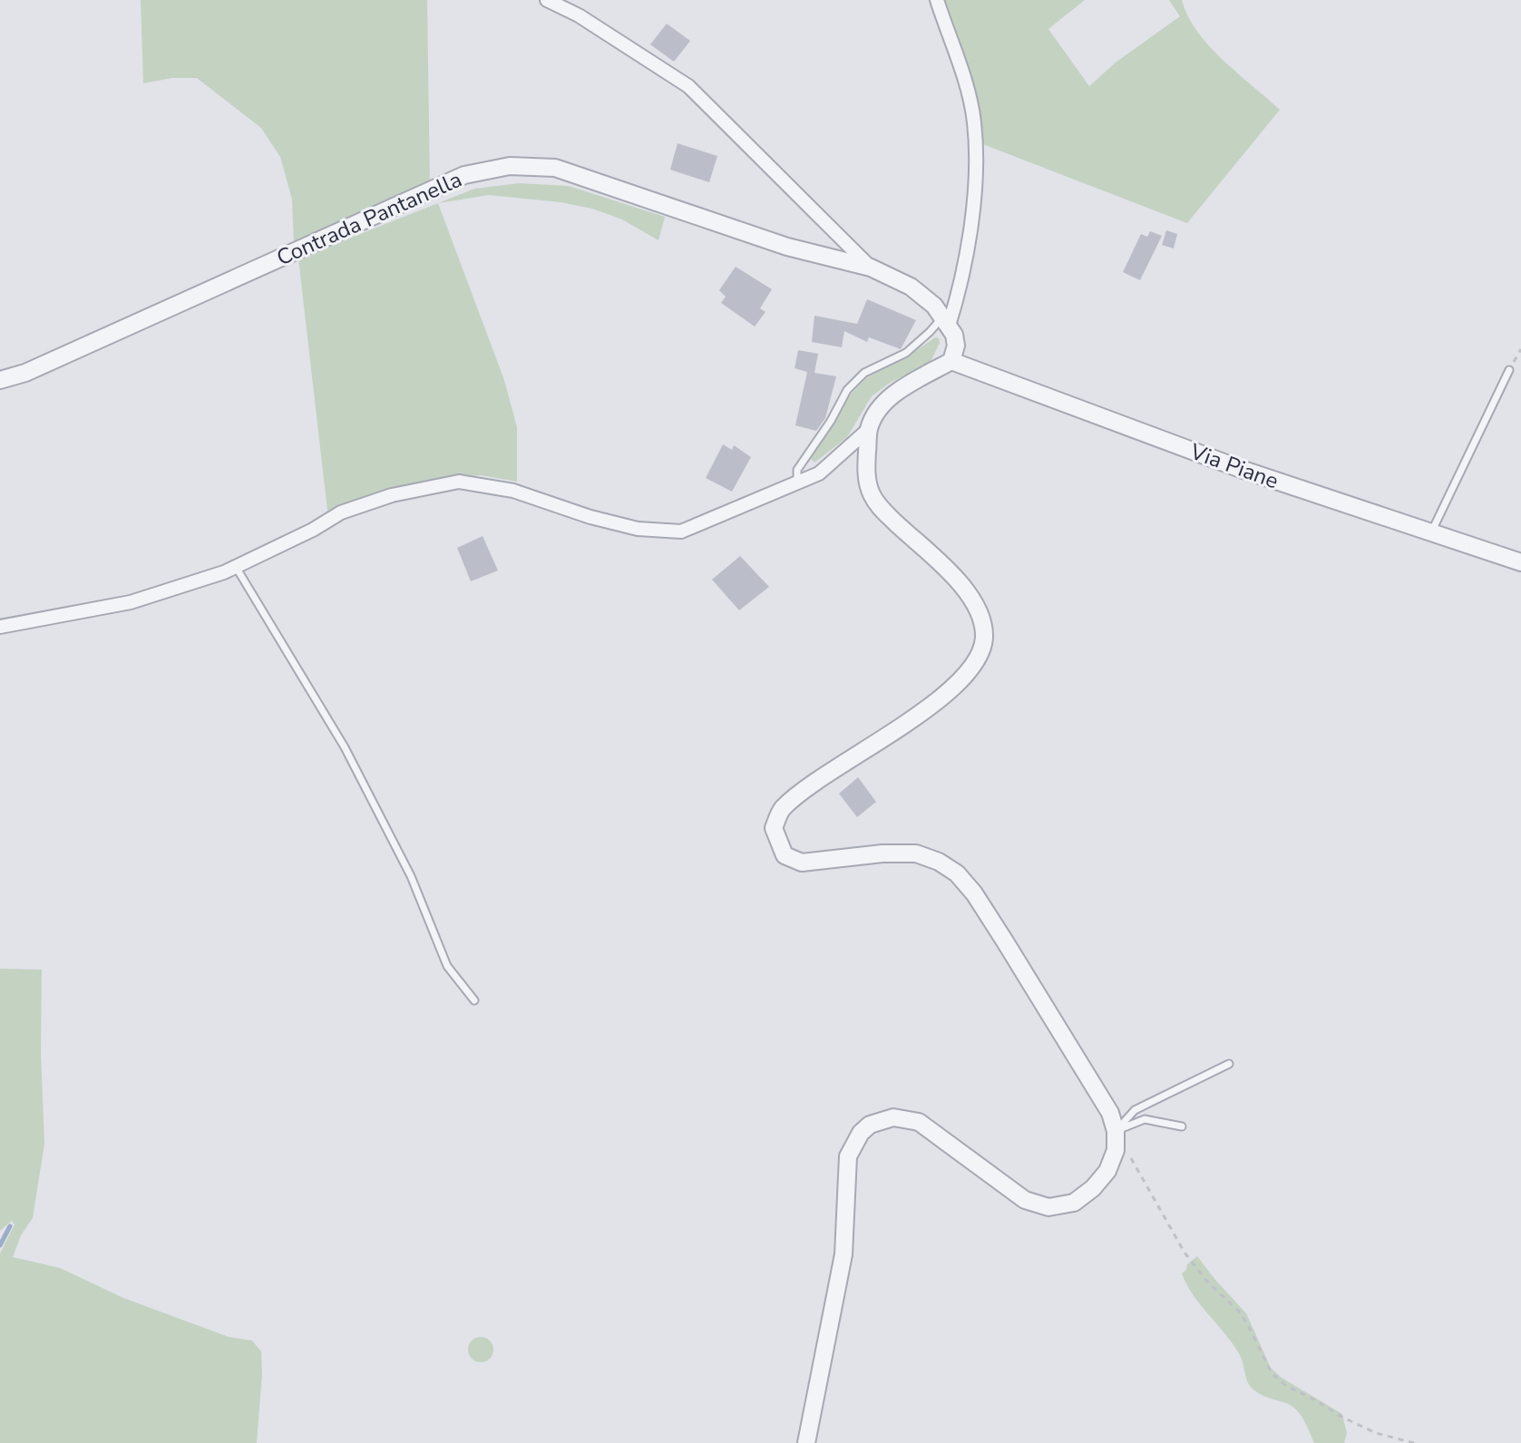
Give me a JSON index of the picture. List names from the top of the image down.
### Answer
{
  "streets": {
    "street": ["Contrada Pantanella", "Via Piane"]
  }
}
